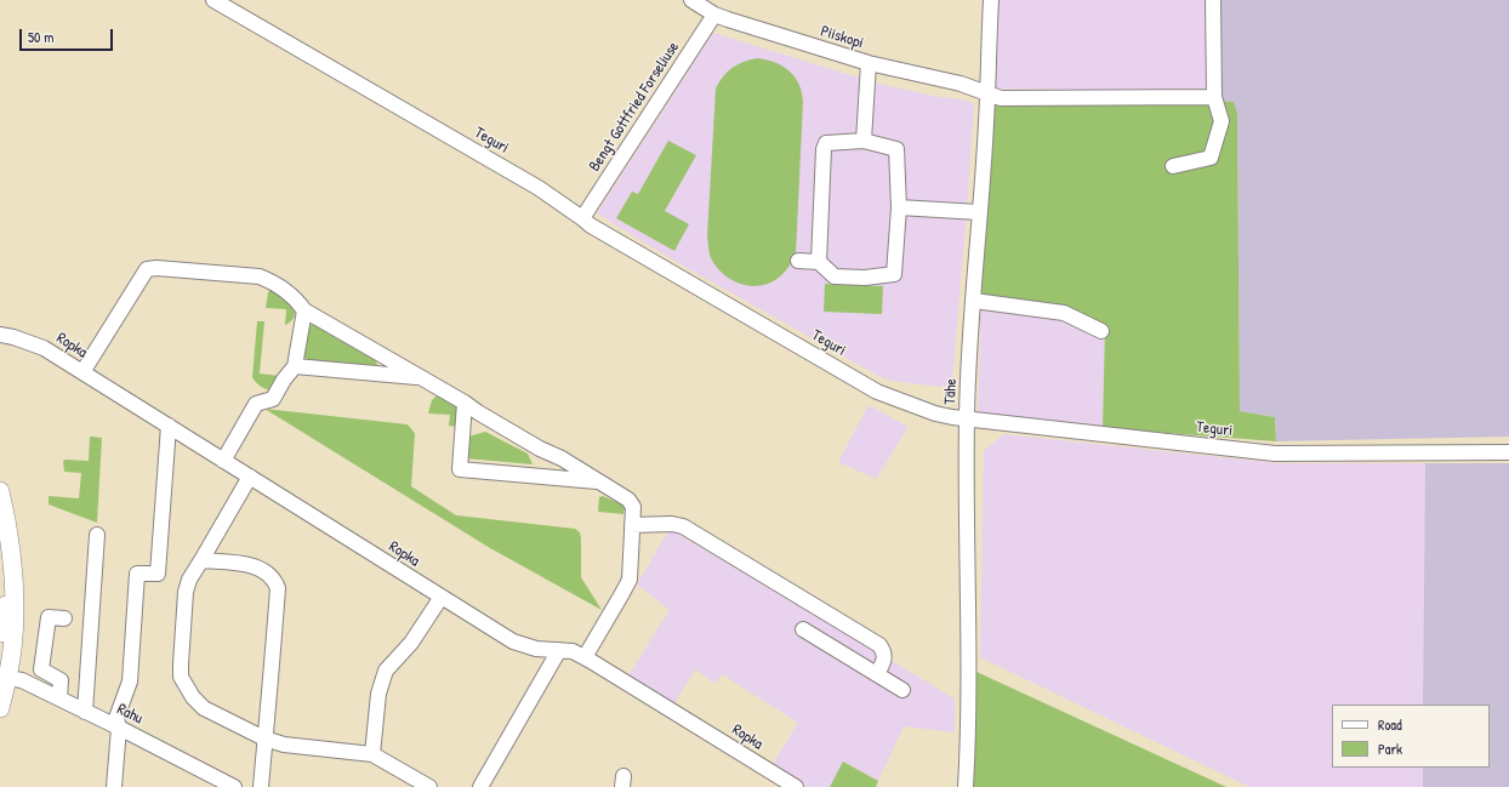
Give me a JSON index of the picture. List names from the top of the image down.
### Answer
{
  "streets": {
    "street": [
      "Piiskopi",
      "Bengt Gottfried Forseliuse",
      "Teguri",
      "Ropka",
      "Tähe",
      "Rahu"
    ]
  },
  "crossings": [
    ["Piiskopi", "Bengt Gottfried Forseliuse"],
    ["Piiskopi", "Tähe"],
    ["Bengt Gottfried Forseliuse", "Teguri"],
    ["Teguri", "Tähe"]
  ],
  "legend": ["Road", "Park"],
  "scale_bar": "50 m"
}
